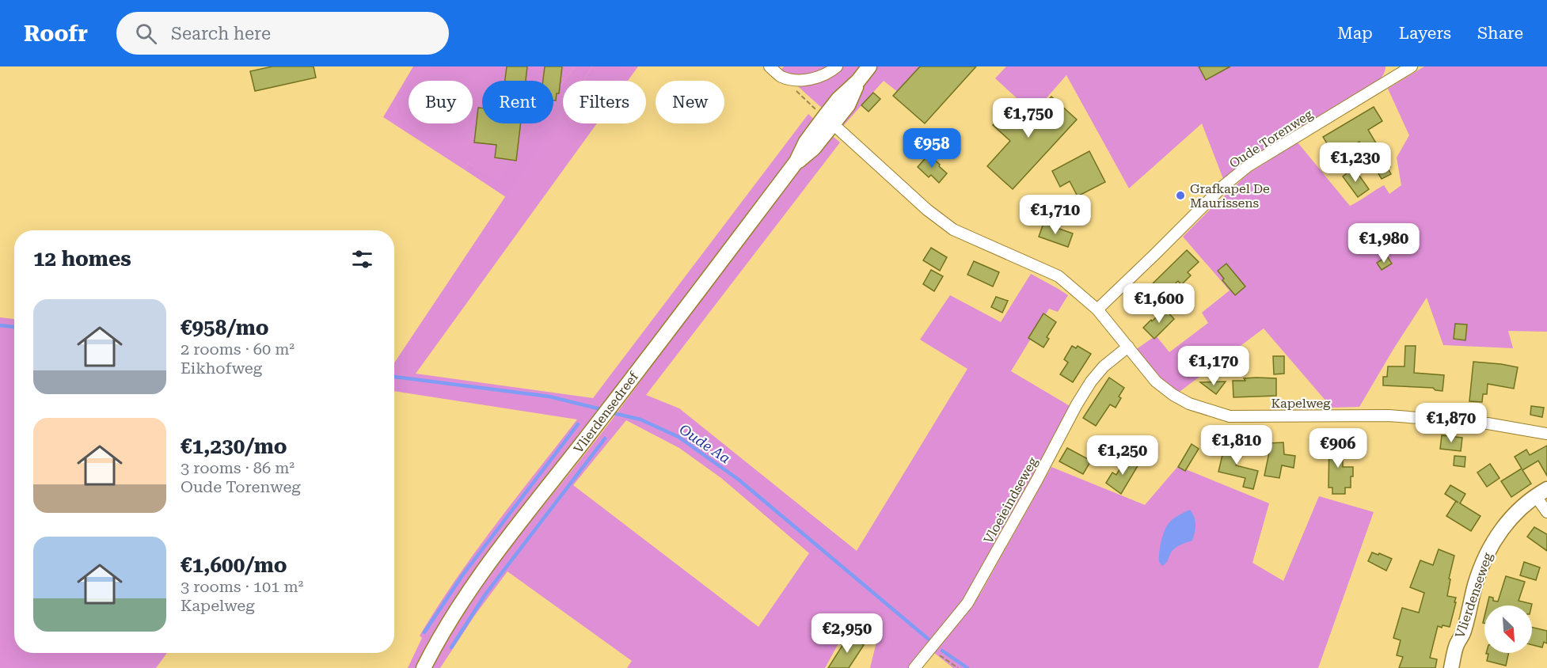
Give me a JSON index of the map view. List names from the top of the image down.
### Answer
{
  "streets": {
    "main road": ["Vlierdensedreef", "Vlierdenseweg"],
    "street": ["Oude Torenweg", "Kapelweg", "Vloeieindseweg"]
  },
  "crossings": [
    ["Oude Torenweg", "Kapelweg"],
    ["Kapelweg", "Vloeieindseweg"]
  ],
  "water": ["Oude Aa"],
  "places": ["Grafkapel De Maurissens"],
  "north": "bottom right",
  "page": {
    "header": "Roofr",
    "search": "Search here",
    "nav": ["Map", "Layers", "Share"],
    "chip": [
      "Buy",
      "Rent",
      "Filters",
      "New"
    ],
    "price": [
      "€1,750",
      "€958",
      "€1,230",
      "€1,710",
      "€1,980",
      "€1,600",
      "€1,170",
      "€1,870",
      "€1,810",
      "€906",
      "€1,250",
      "€2,950"
    ],
    "heading": "12 homes",
    "list": [
      {
        "name": "€958/mo",
        "note": "2 rooms · 60 m² · Eikhofweg"
      },
      {
        "name": "€1,230/mo",
        "note": "3 rooms · 86 m² · Oude Torenweg"
      },
      {
        "name": "€1,600/mo",
        "note": "3 rooms · 101 m² · Kapelweg"
      }
    ]
  }
}
